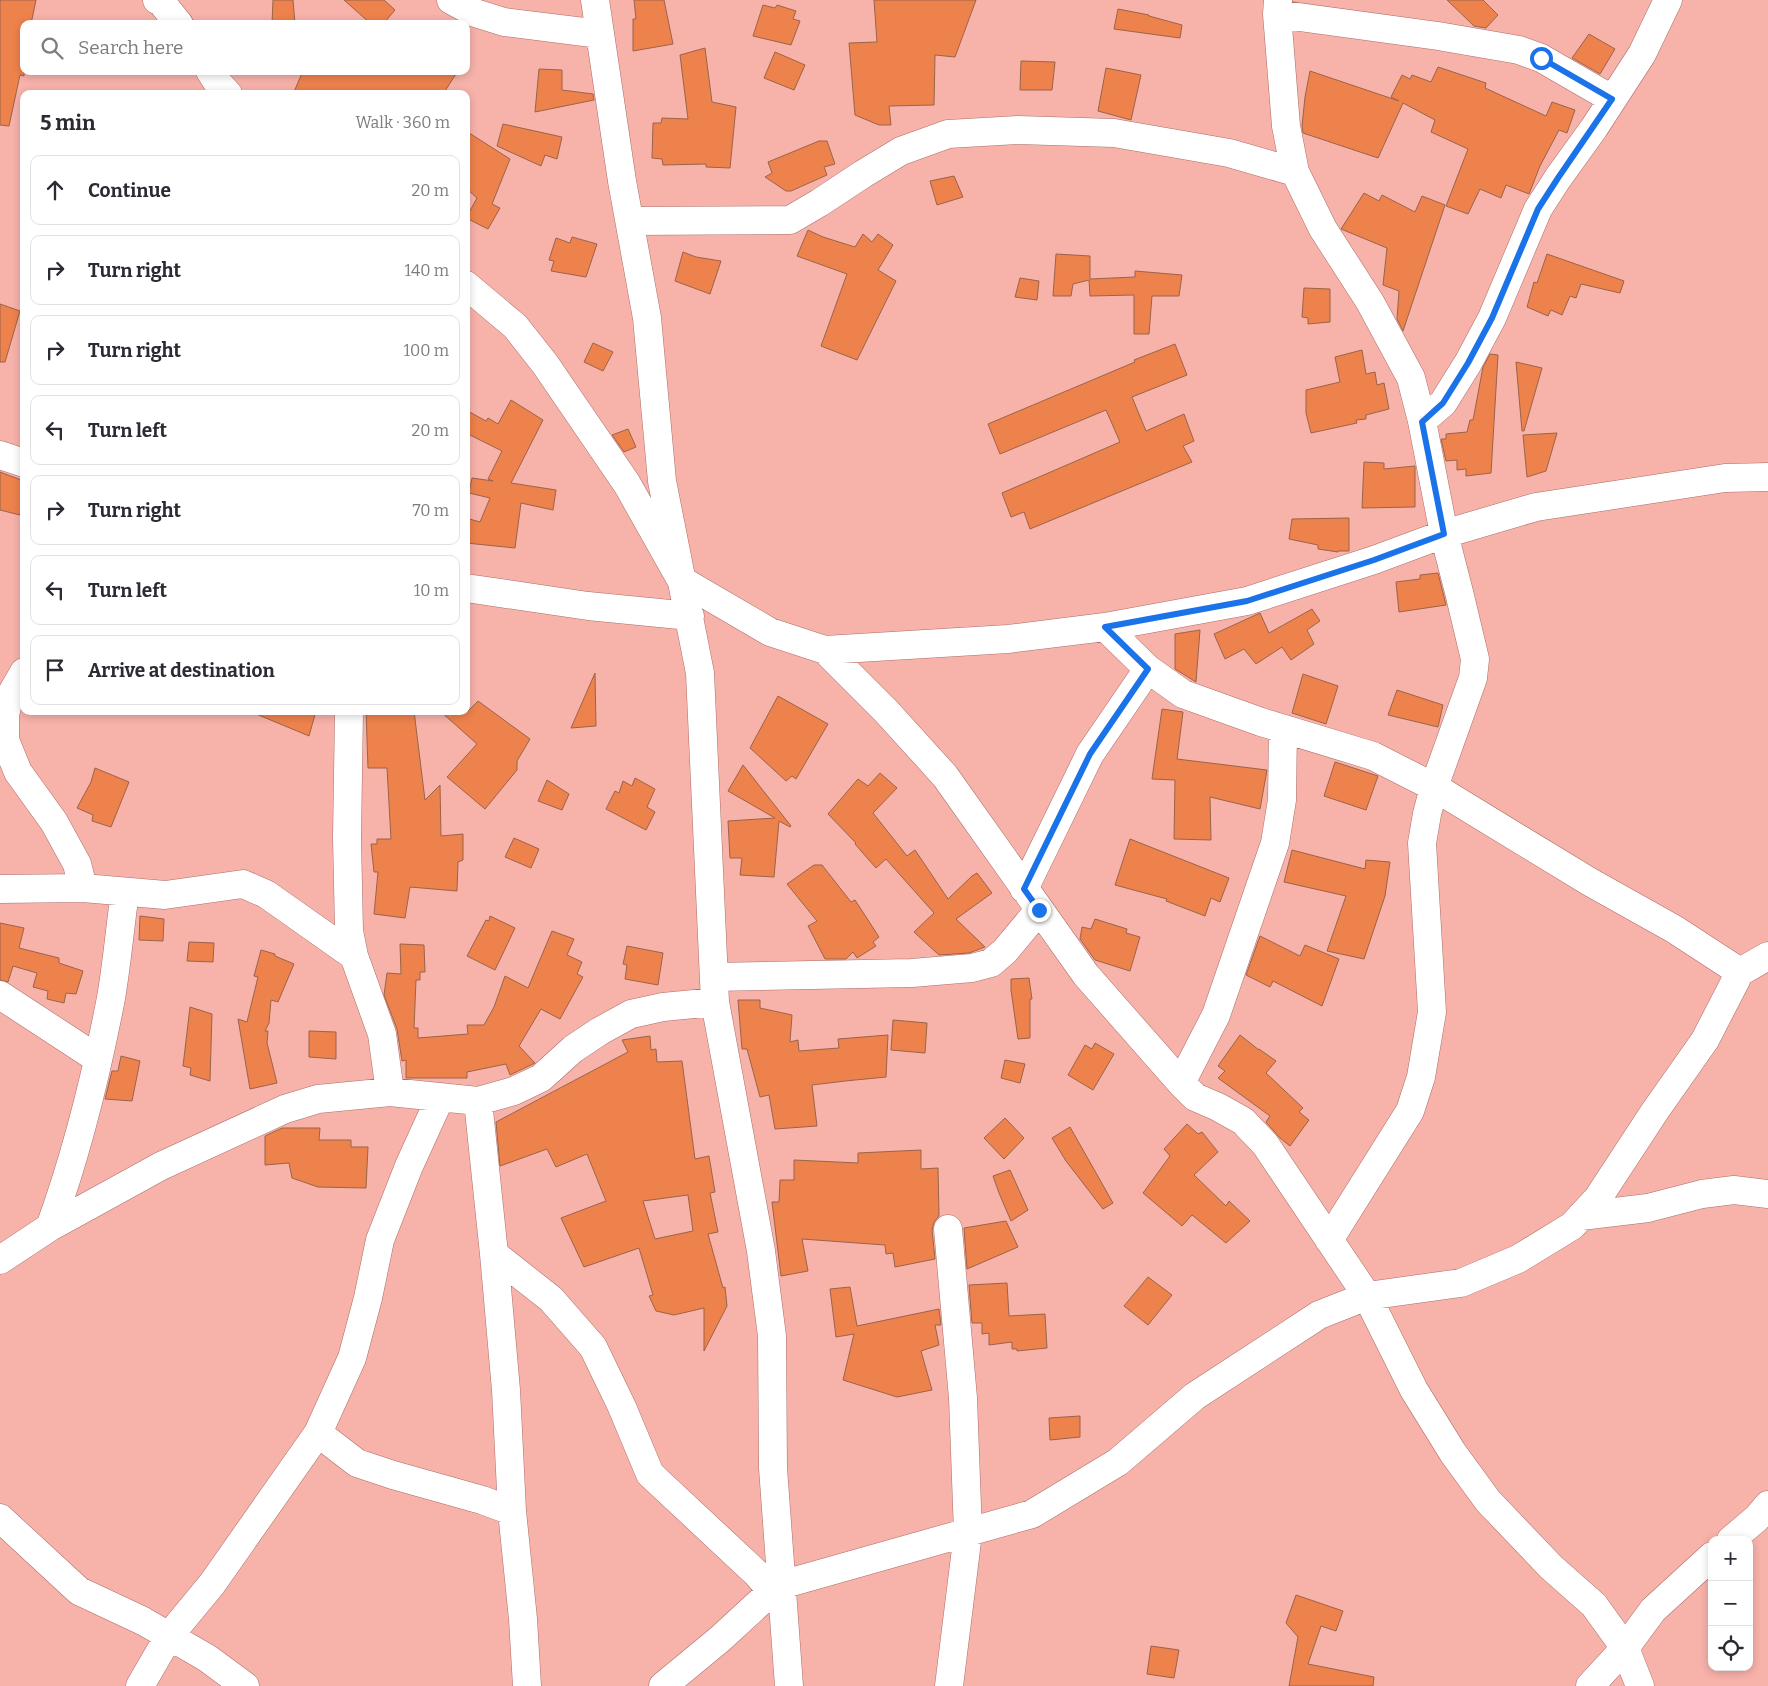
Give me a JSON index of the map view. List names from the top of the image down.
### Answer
{
  "page": {
    "search": "Search here",
    "heading": ["5 min", "Walk · 360 m"],
    "list": [
      ["Continue", "20 m"],
      ["Turn right", "140 m"],
      ["Turn right", "100 m"],
      ["Turn left", "20 m"],
      ["Turn right", "70 m"],
      ["Turn left", "10 m"],
      "Arrive at destination"
    ],
    "map_buttons": ["+", "−"]
  }
}
